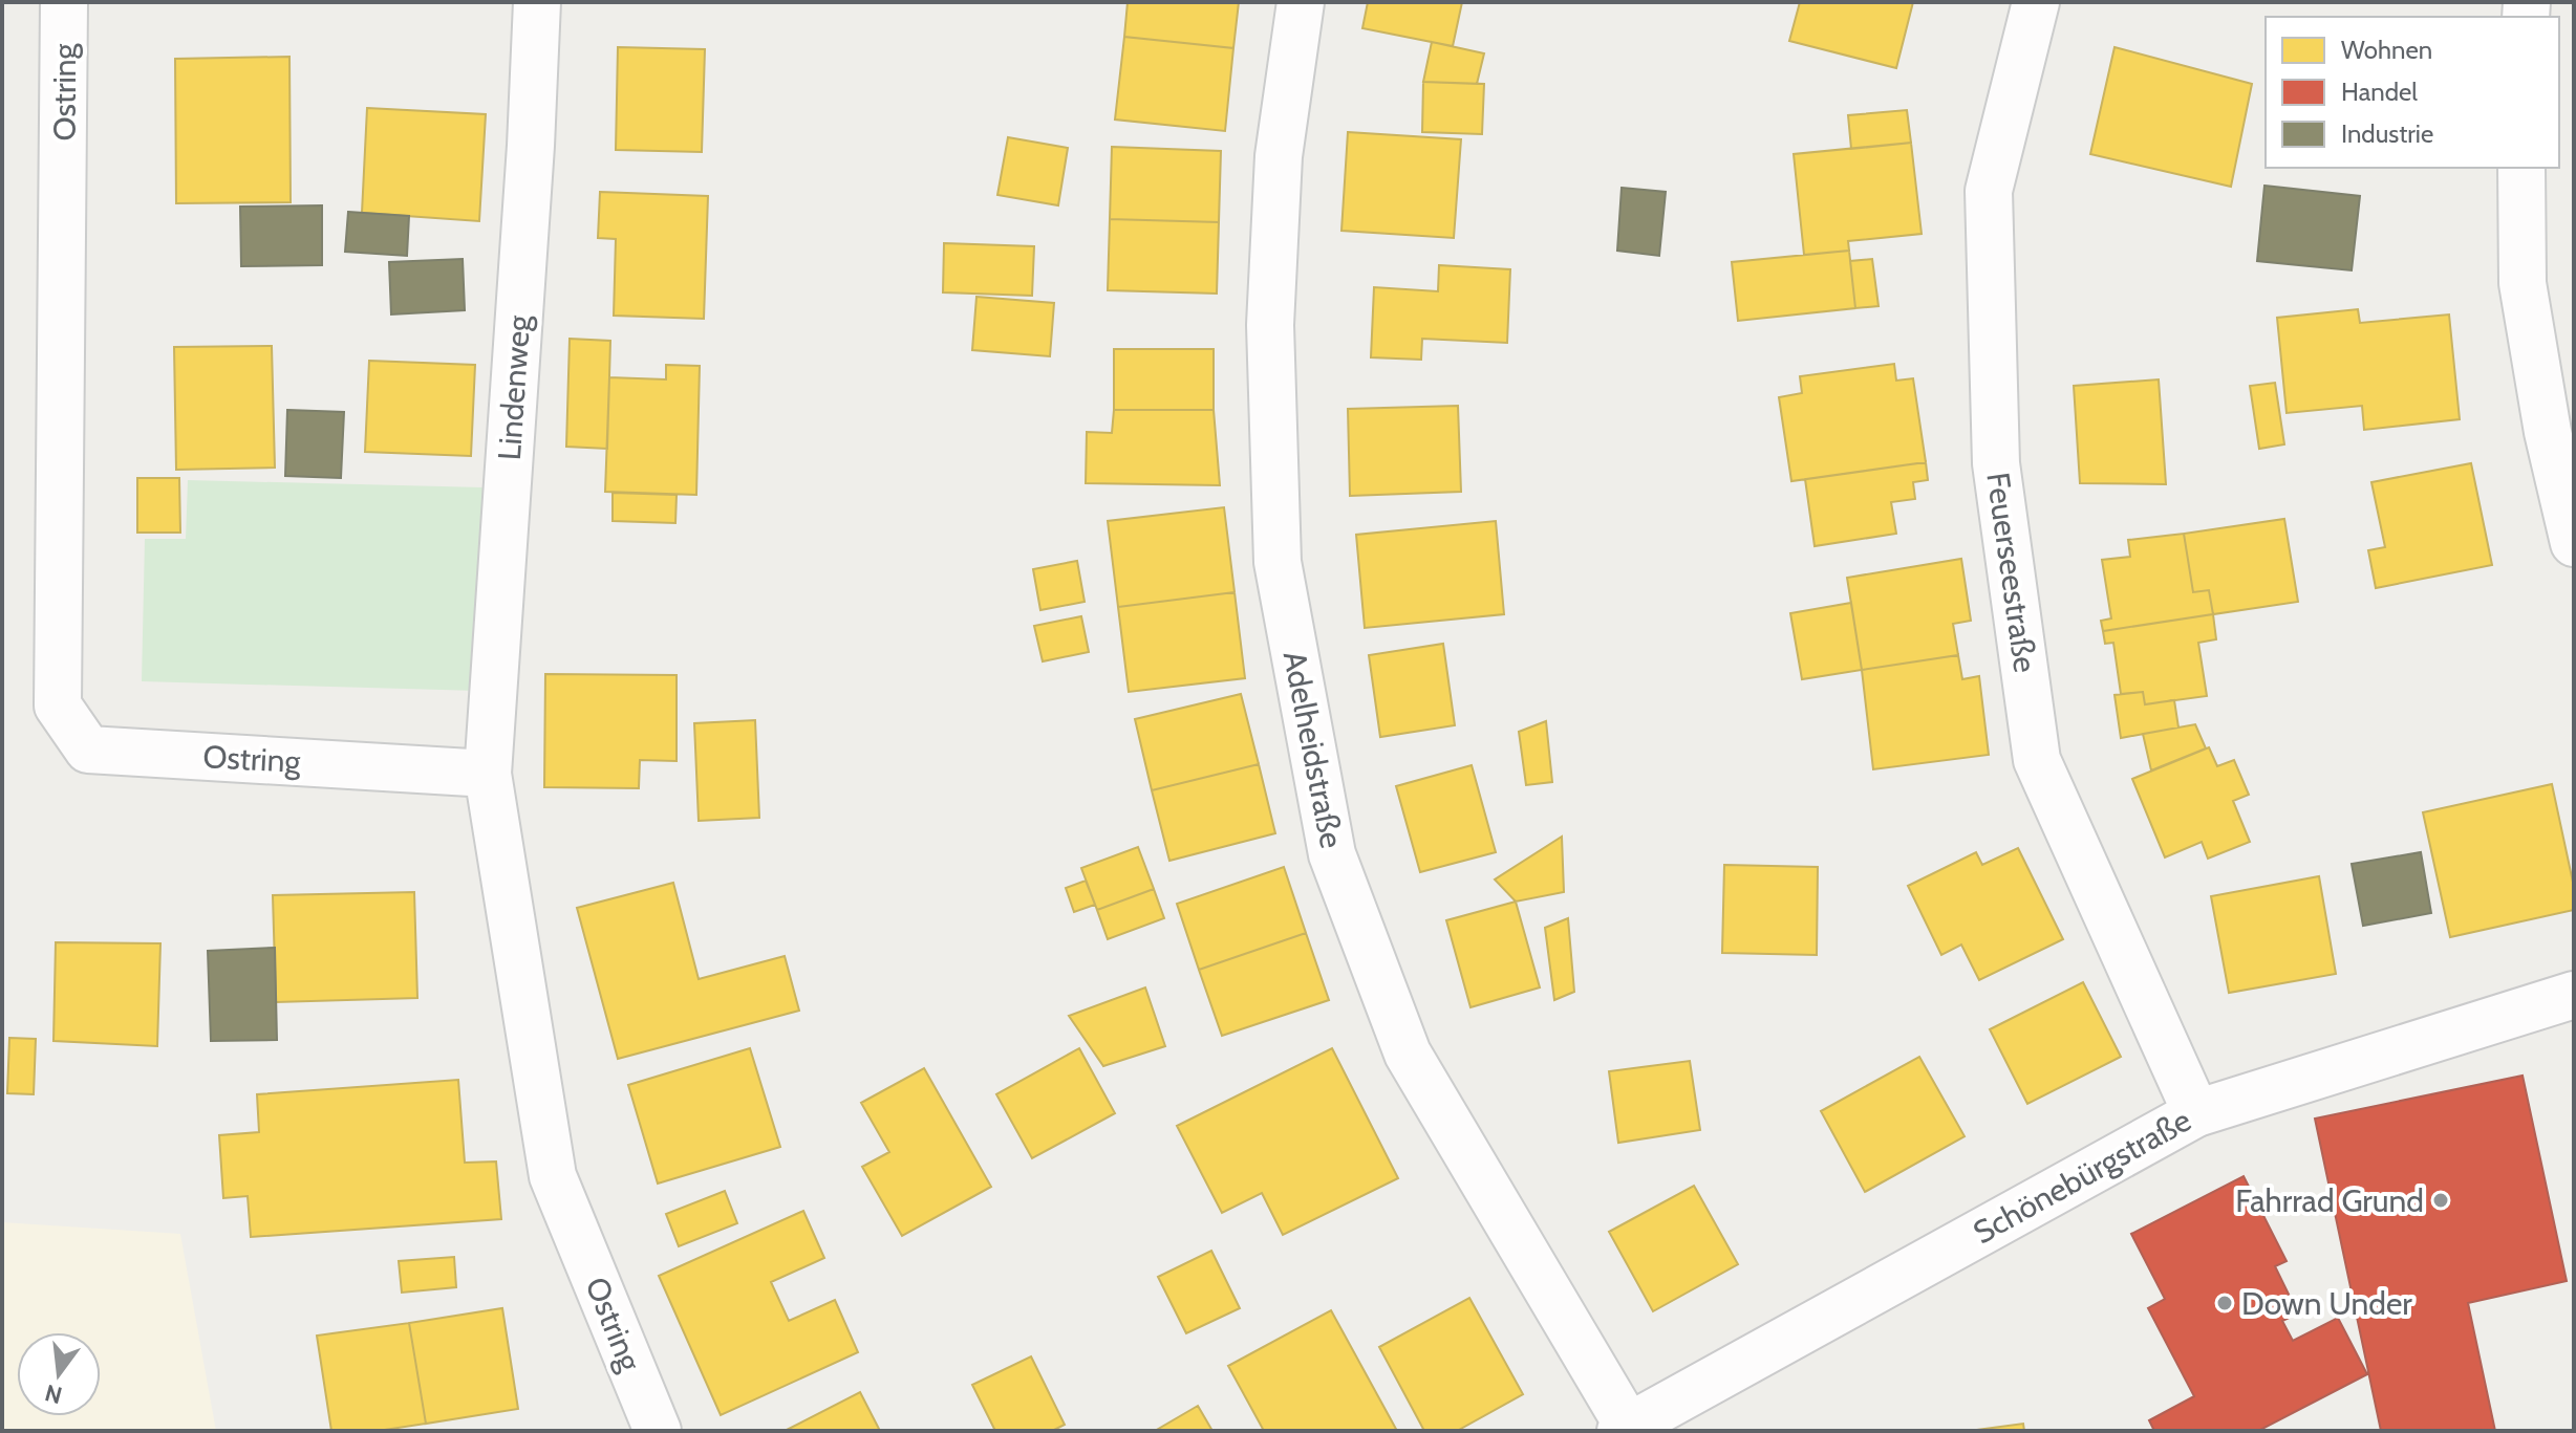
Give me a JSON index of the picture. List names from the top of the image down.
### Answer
{
  "streets": {
    "street": [
      "Ostring",
      "Lindenweg",
      "Feuerseestraße",
      "Adelheidstraße",
      "Schönebürgstraße"
    ]
  },
  "crossings": [
    ["Ostring", "Lindenweg"],
    ["Feuerseestraße", "Schönebürgstraße"],
    ["Adelheidstraße", "Schönebürgstraße"]
  ],
  "places": ["Fahrrad Grund", "Down Under"],
  "legend": ["Wohnen", "Handel", "Industrie"],
  "north": "bottom"
}
